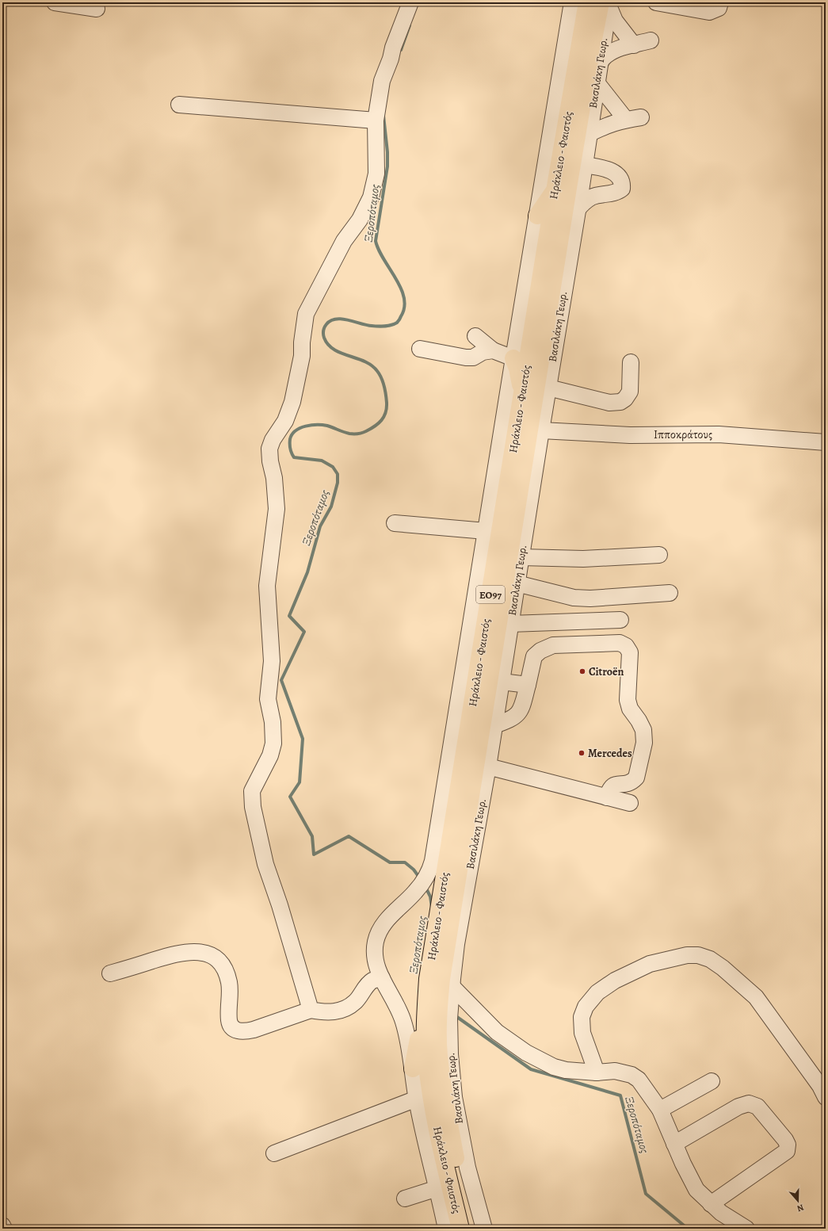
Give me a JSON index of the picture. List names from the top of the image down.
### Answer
{
  "streets": {
    "main road": ["Ηράκλειο - Φαιστός", "ΕΟ97"],
    "street": ["Βασιλάκη Γεωρ.", "Ιπποκράτους"]
  },
  "crossings": [
    ["Βασιλάκη Γεωρ.", "Ηράκλειο - Φαιστός"],
    ["Βασιλάκη Γεωρ.", "Ιπποκράτους"]
  ],
  "water": ["Ξεροπόταμος"],
  "places": ["Citroën", "Mercedes"],
  "north": "bottom"
}
